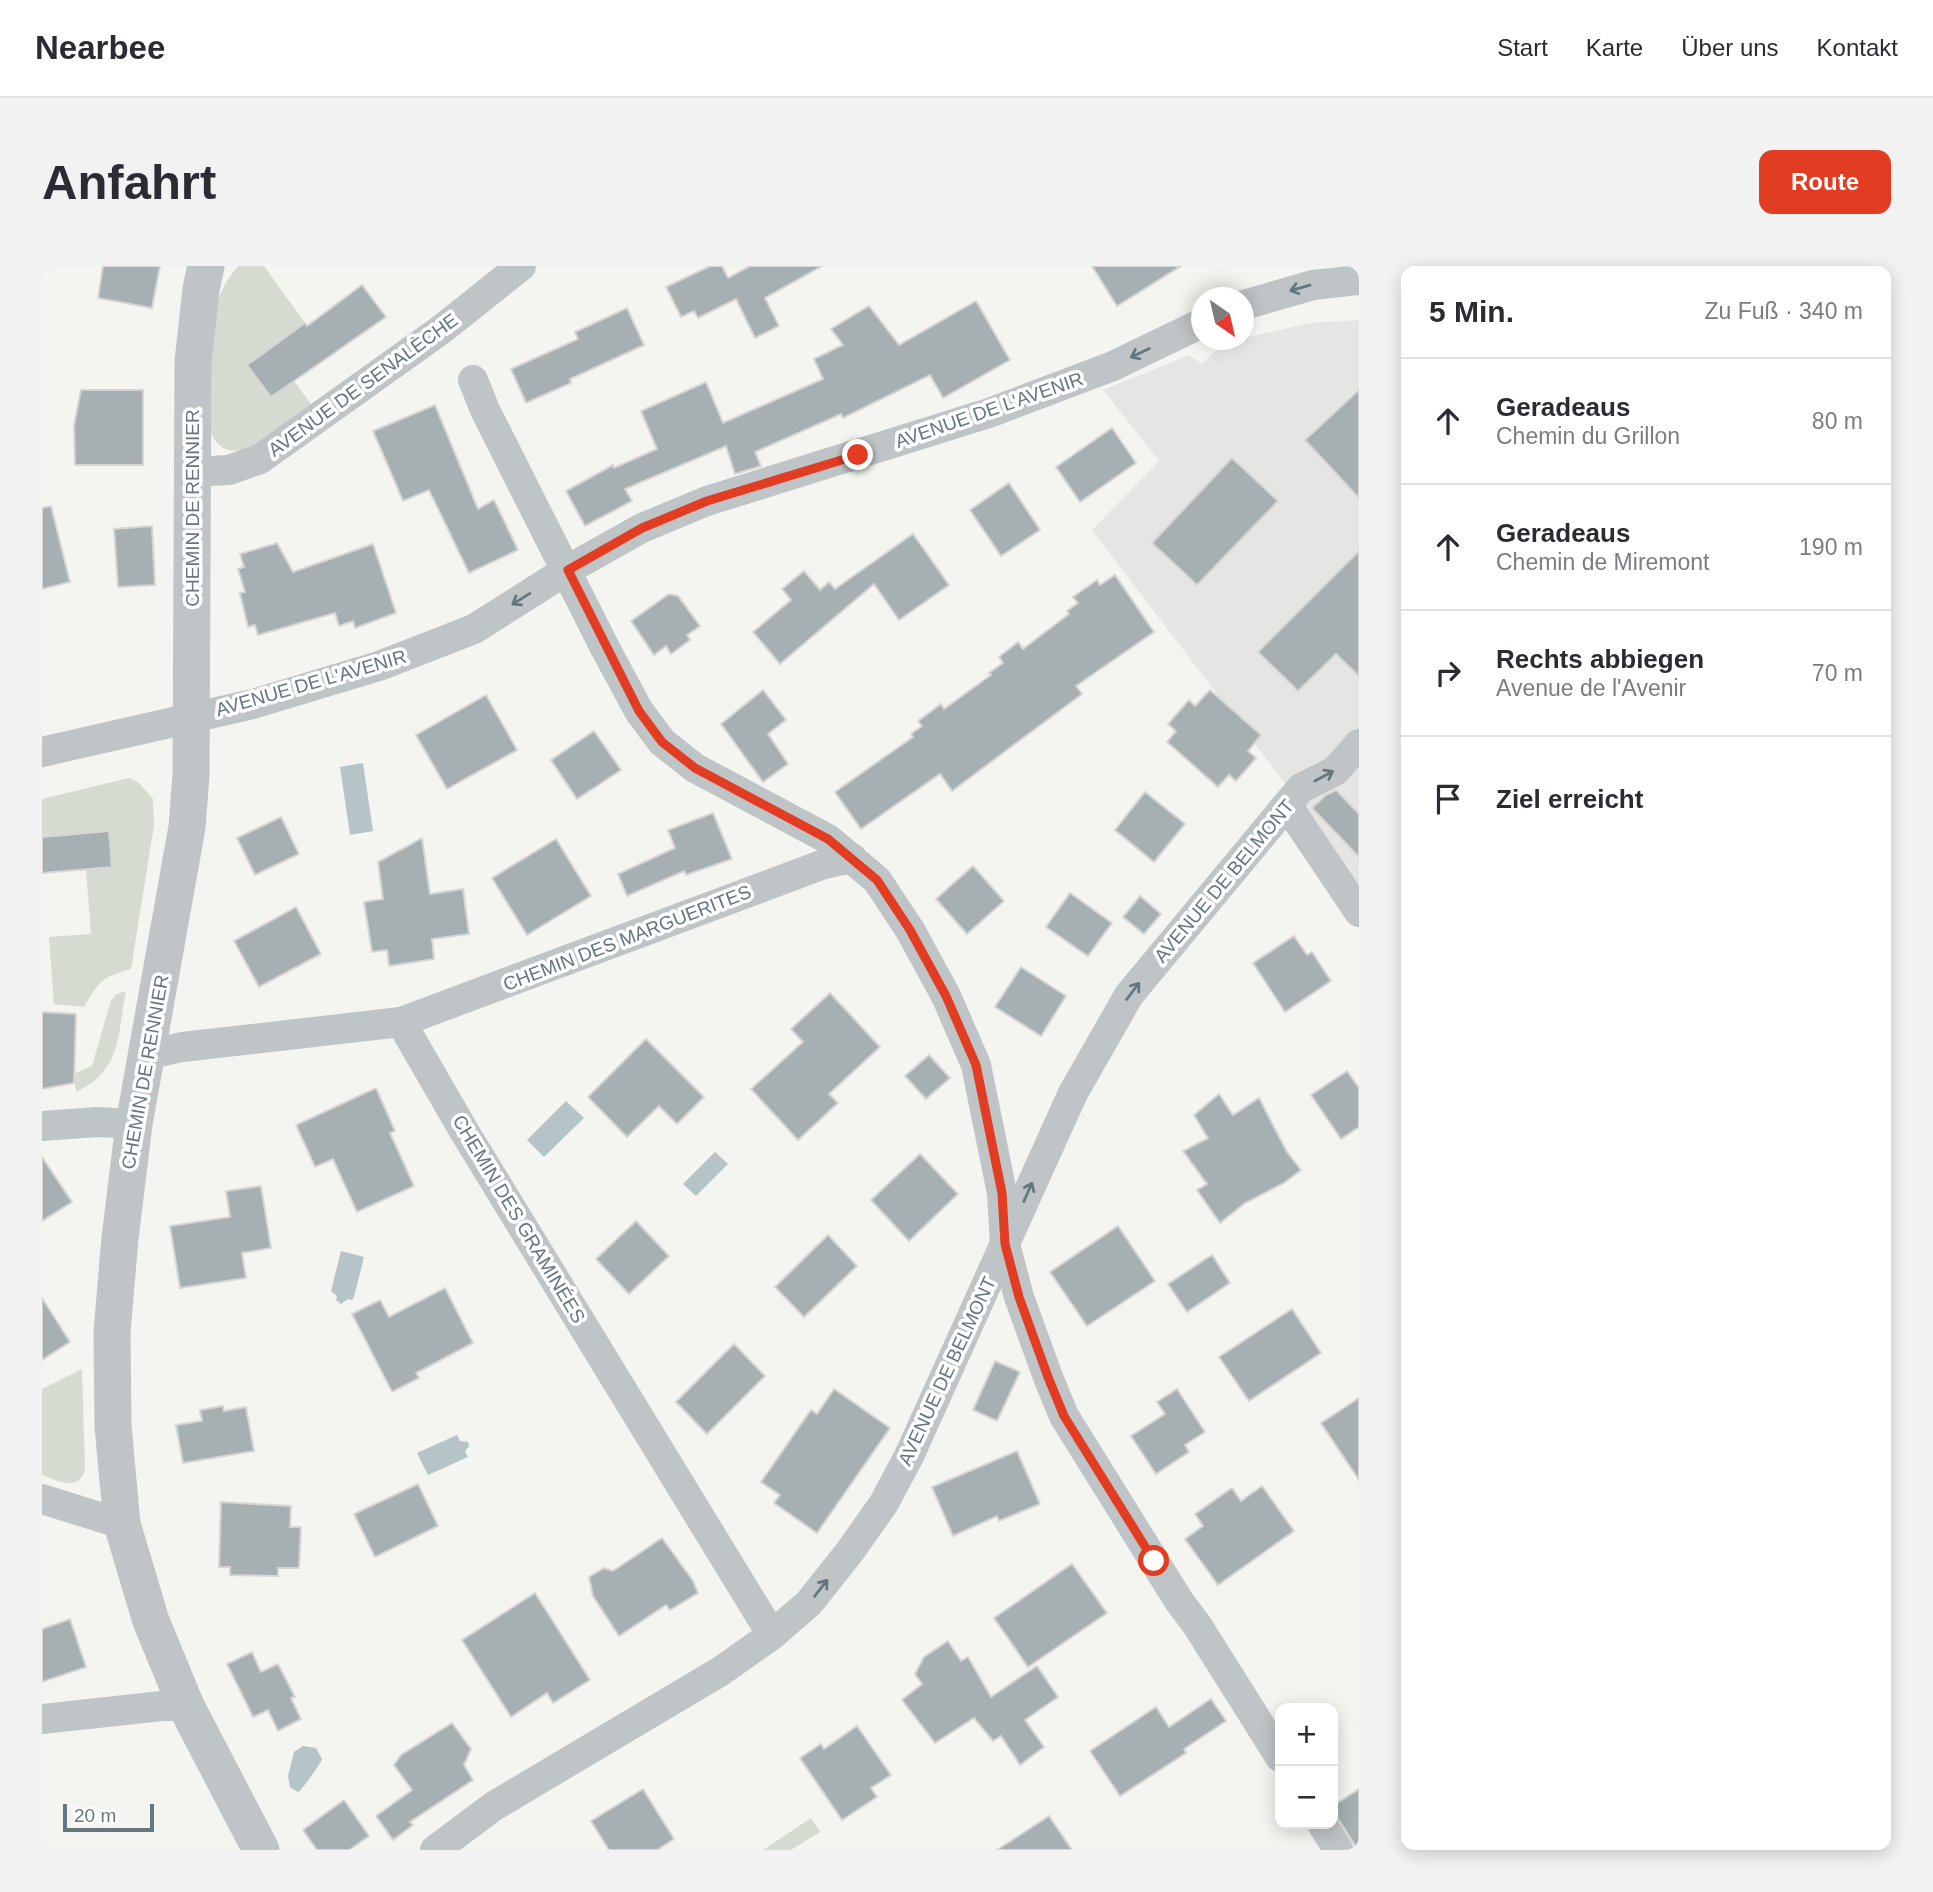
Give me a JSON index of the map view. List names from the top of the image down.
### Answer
{
  "streets": {
    "street": [
      "AVENUE DE SENALÈCHE",
      "AVENUE DE L'AVENIR",
      "CHEMIN DE RENNIER",
      "AVENUE DE BELMONT",
      "CHEMIN DES MARGUERITES",
      "CHEMIN DES GRAMINÉES"
    ]
  },
  "crossings": [
    ["AVENUE DE SENALÈCHE", "CHEMIN DE RENNIER"],
    ["AVENUE DE L'AVENIR", "CHEMIN DE RENNIER"],
    ["AVENUE DE BELMONT", "CHEMIN DES GRAMINÉES"],
    ["CHEMIN DES MARGUERITES", "CHEMIN DES GRAMINÉES"]
  ],
  "one_way": ["AVENUE DE L'AVENIR", "AVENUE DE BELMONT"],
  "scale_bar": "20 m",
  "north": "bottom right",
  "page": {
    "header": "Nearbee",
    "nav": [
      "Start",
      "Karte",
      "Über uns",
      "Kontakt"
    ],
    "buttons": "Route",
    "title": "Anfahrt",
    "heading": ["5 Min.", "Zu Fuß · 340 m"],
    "list": [
      ["Geradeaus", "Chemin du Grillon", "80 m"],
      ["Geradeaus", "Chemin de Miremont", "190 m"],
      ["Rechts abbiegen", "Avenue de l'Avenir", "70 m"],
      "Ziel erreicht"
    ],
    "map_buttons": ["+", "−"],
    "scale": "20 m"
  }
}
